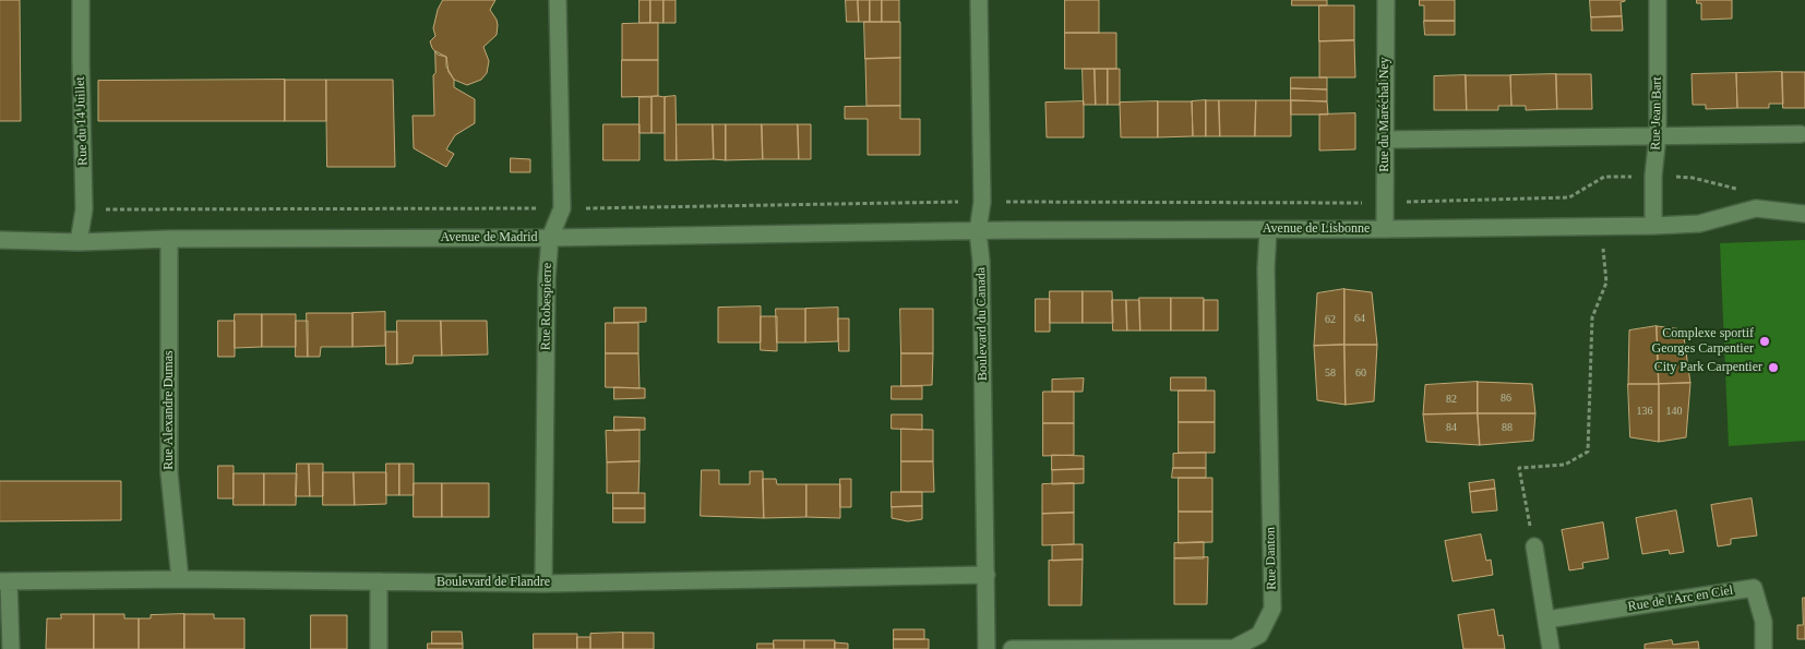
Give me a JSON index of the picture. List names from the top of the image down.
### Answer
{
  "streets": {
    "street": [
      "Rue Jean Bart",
      "Rue du Maréchal Ney",
      "Rue du 14 Juillet",
      "Avenue de Lisbonne",
      "Avenue de Madrid",
      "Rue Robespierre",
      "Boulevard du Canada",
      "Rue Alexandre Dumas",
      "Rue Danton",
      "Boulevard de Flandre",
      "Rue de l'Arc en Ciel"
    ]
  },
  "crossings": [
    ["Rue Jean Bart", "Avenue de Lisbonne"],
    ["Rue du Maréchal Ney", "Avenue de Lisbonne"],
    ["Rue du 14 Juillet", "Avenue de Madrid"],
    ["Avenue de Lisbonne", "Avenue de Madrid"],
    ["Avenue de Lisbonne", "Boulevard du Canada"],
    ["Avenue de Lisbonne", "Rue Danton"],
    ["Avenue de Madrid", "Rue Robespierre"],
    ["Avenue de Madrid", "Boulevard du Canada"],
    ["Avenue de Madrid", "Rue Alexandre Dumas"],
    ["Rue Robespierre", "Boulevard de Flandre"],
    ["Boulevard du Canada", "Boulevard de Flandre"],
    ["Rue Alexandre Dumas", "Boulevard de Flandre"]
  ],
  "places": ["Complexe sportif Georges Carpentier", "City Park Carpentier"],
  "house_numbers": [
    "64",
    "62",
    "58",
    "60",
    "86",
    "82",
    "136",
    "140",
    "84",
    "88"
  ]
}
